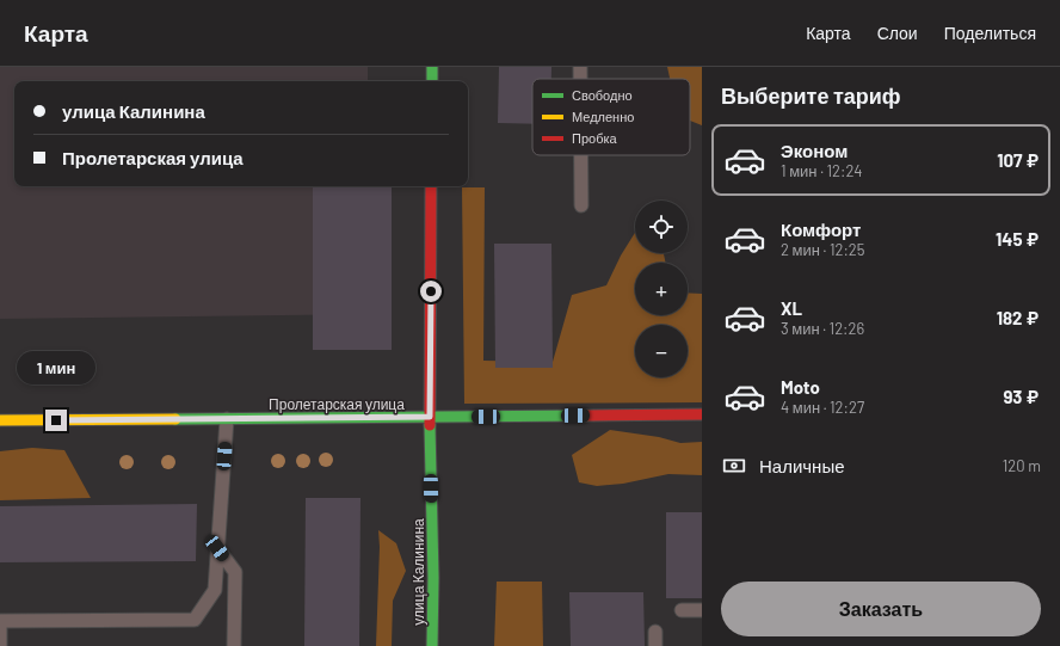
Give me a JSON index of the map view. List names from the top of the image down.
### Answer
{
  "streets": {
    "street": ["Пролетарская улица", "улица Калинина"]
  },
  "crossings": [
    ["Пролетарская улица", "улица Калинина"]
  ],
  "legend": ["Свободно", "Медленно", "Пробка"],
  "page": {
    "header": "Карта",
    "nav": ["Карта", "Слои", "Поделиться"],
    "heading": "Выберите тариф",
    "banner": ["улица Калинина", "Пролетарская улица"],
    "list": [
      {
        "name": "Эконом",
        "note": "1 мин · 12:24",
        "value": "107 ₽"
      },
      {
        "name": "Комфорт",
        "note": "2 мин · 12:25",
        "value": "145 ₽"
      },
      {
        "name": "XL",
        "note": "3 мин · 12:26",
        "value": "182 ₽"
      },
      {
        "name": "Moto",
        "note": "4 мин · 12:27",
        "value": "93 ₽"
      }
    ],
    "map_buttons": ["+", "−"],
    "bubble": "1 мин",
    "pay": ["Наличные", "120 m"],
    "buttons": "Заказать"
  }
}
